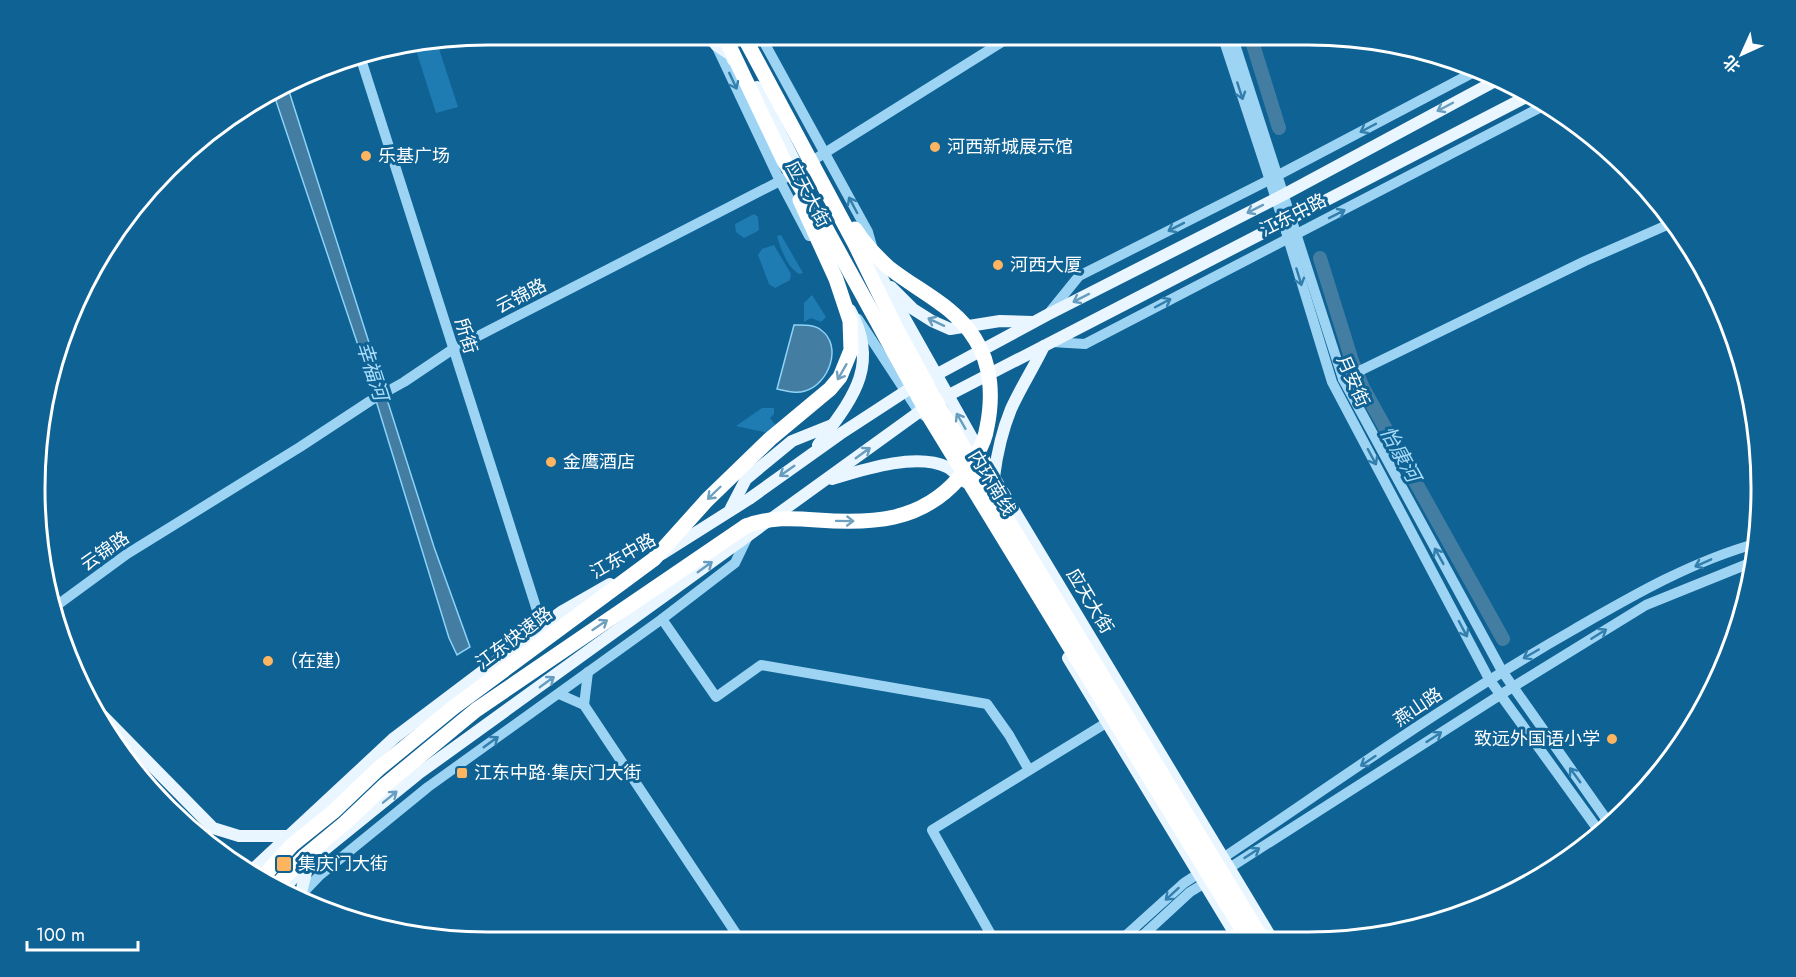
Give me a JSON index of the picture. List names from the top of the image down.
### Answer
{
  "streets": {
    "highway": ["内环南线", "江东快速路"],
    "main road": ["应天大街", "江东中路"],
    "street": [
      "云锦路",
      "所街",
      "月安街",
      "燕山路"
    ]
  },
  "crossings": [
    ["应天大街", "江东中路"],
    ["应天大街", "云锦路"],
    ["应天大街", "内环南线"],
    ["应天大街", "燕山路"],
    ["江东中路", "所街"],
    ["江东中路", "月安街"],
    ["江东中路", "江东快速路"],
    ["云锦路", "所街"],
    ["云锦路", "内环南线"],
    ["月安街", "燕山路"],
    ["内环南线", "江东快速路"]
  ],
  "water": ["幸福河", "怡康河"],
  "places": {
    "other": [
      "河西新城展示馆",
      "乐基广场",
      "河西大厦",
      "金鹰酒店",
      "（在建）",
      "致远外国语小学"
    ],
    "transit": ["江东中路·集庆门大街", "集庆门大街"]
  },
  "scale_bar": "100 m",
  "north": "bottom left"
}
